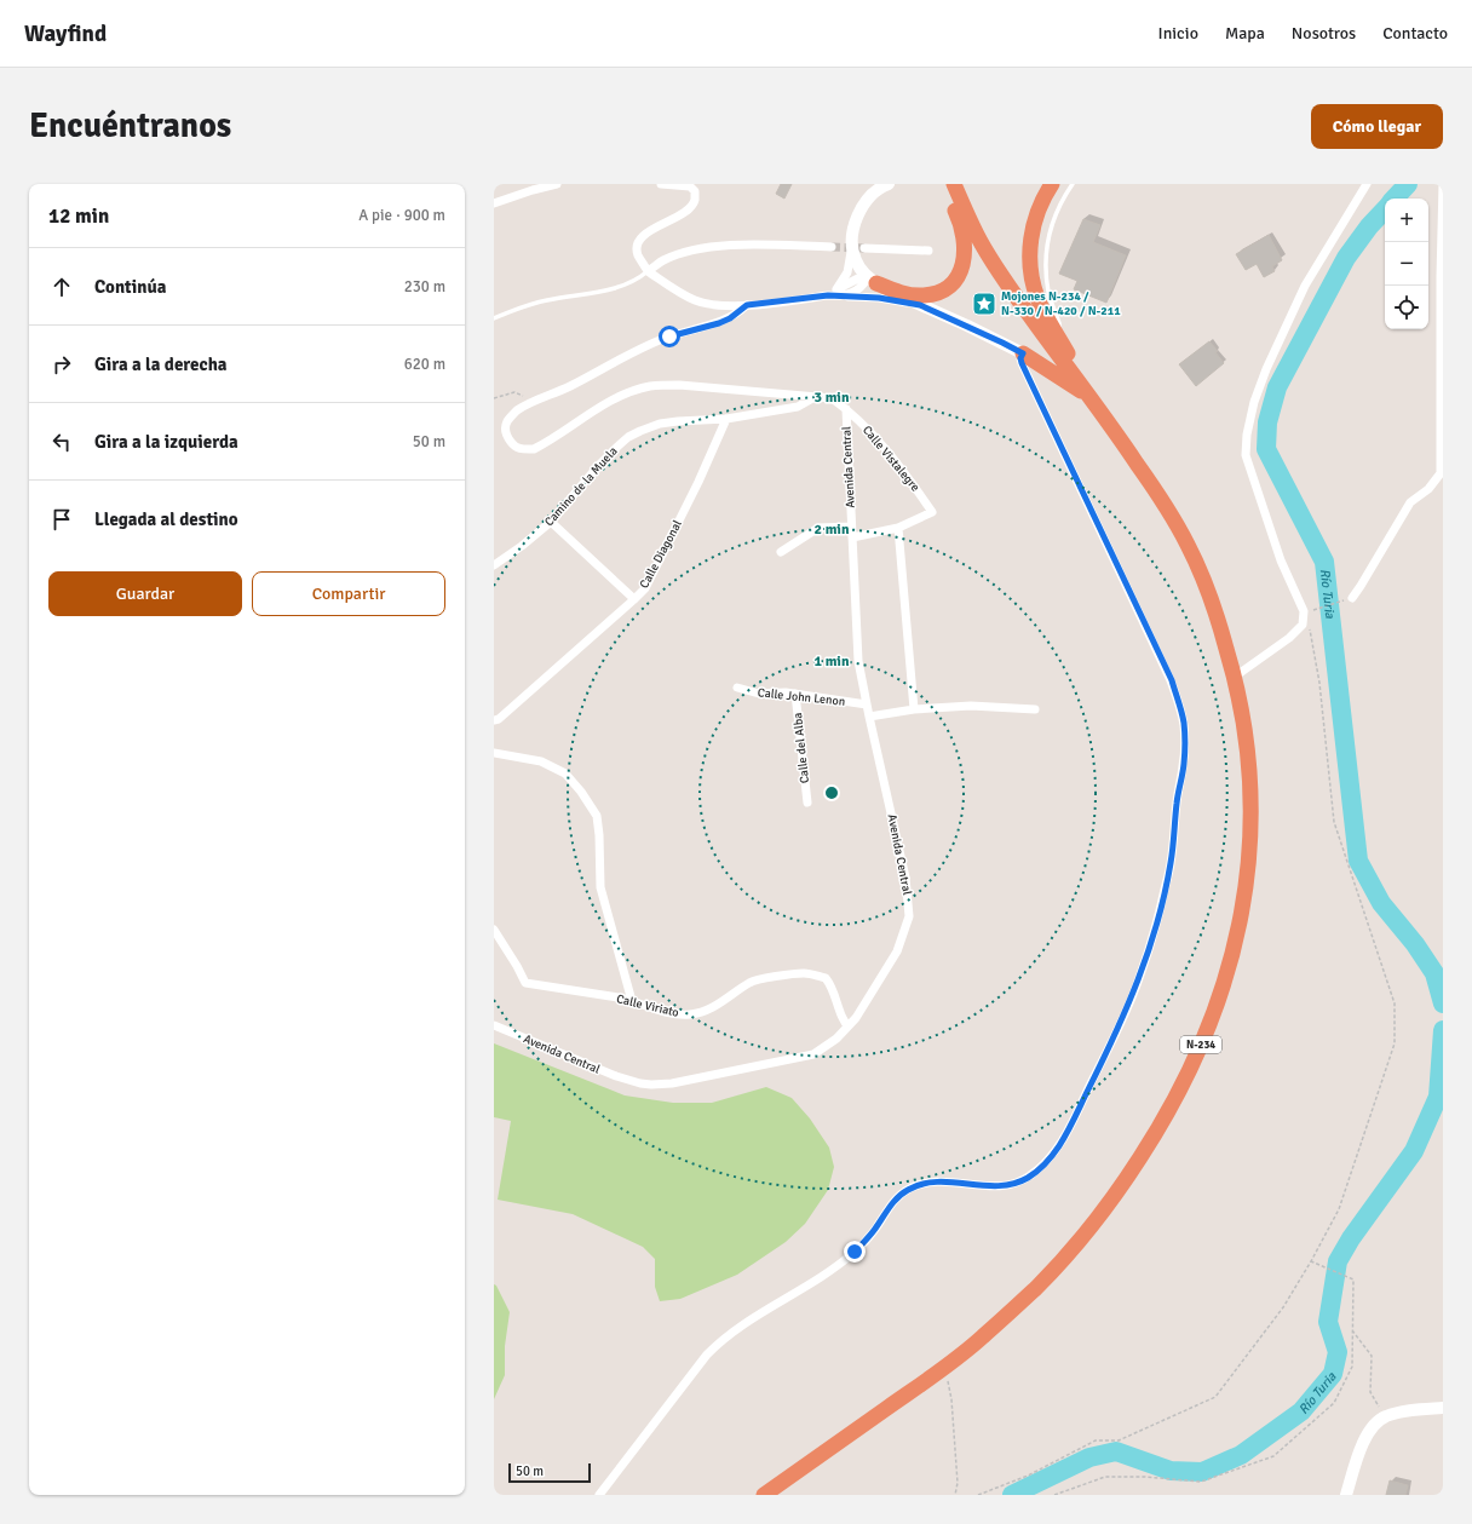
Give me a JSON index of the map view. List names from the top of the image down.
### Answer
{
  "streets": {
    "highway": ["N-234"],
    "street": [
      "Calle Vistalegre",
      "Avenida Central",
      "Camino de la Muela",
      "Calle Diagonal",
      "Calle John Lenon",
      "Calle del Alba",
      "Calle Viriato"
    ]
  },
  "crossings": [
    ["Calle Vistalegre", "Avenida Central"],
    ["Calle Vistalegre", "Camino de la Muela"],
    ["Avenida Central", "Calle John Lenon"],
    ["Avenida Central", "Calle Viriato"],
    ["Camino de la Muela", "Calle Diagonal"],
    ["Calle John Lenon", "Calle del Alba"]
  ],
  "water": ["Río Turia"],
  "places": {
    "place": ["Mojones N-234 / N-330 / N-420 / N-211"]
  },
  "scale_bar": "50 m",
  "page": {
    "header": "Wayfind",
    "nav": [
      "Inicio",
      "Mapa",
      "Nosotros",
      "Contacto"
    ],
    "buttons": [
      "Cómo llegar",
      ["Guardar", "Compartir"]
    ],
    "title": "Encuéntranos",
    "heading": ["12 min", "A pie · 900 m"],
    "map_buttons": ["+", "−"],
    "list": [
      ["Continúa", "230 m"],
      ["Gira a la derecha", "620 m"],
      ["Gira a la izquierda", "50 m"],
      "Llegada al destino"
    ],
    "scale": "50 m"
  },
  "rings": ["3 min", "2 min", "1 min"]
}
